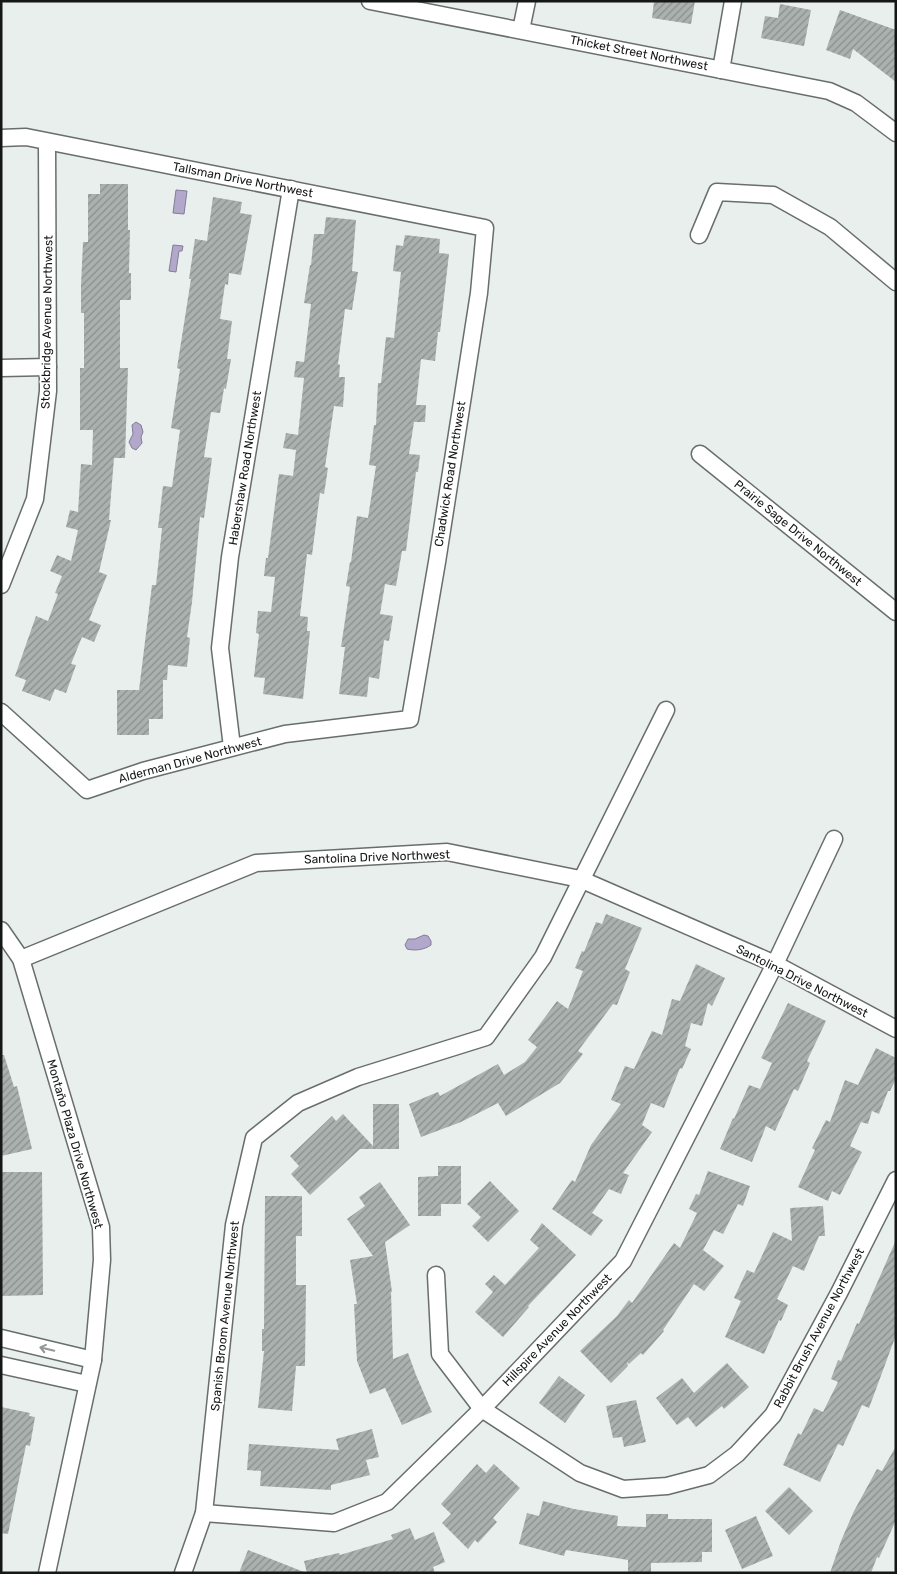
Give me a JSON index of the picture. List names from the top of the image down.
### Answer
{
  "streets": {
    "street": [
      "Thicket Street Northwest",
      "Tallsman Drive Northwest",
      "Stockbridge Avenue Northwest",
      "Habershaw Road Northwest",
      "Chadwick Road Northwest",
      "Prairie Sage Drive Northwest",
      "Alderman Drive Northwest",
      "Santolina Drive Northwest",
      "Montaño Plaza Drive Northwest",
      "Spanish Broom Avenue Northwest",
      "Rabbit Brush Avenue Northwest",
      "Hillspire Avenue Northwest"
    ]
  },
  "crossings": [
    ["Tallsman Drive Northwest", "Stockbridge Avenue Northwest"],
    ["Tallsman Drive Northwest", "Habershaw Road Northwest"],
    ["Tallsman Drive Northwest", "Chadwick Road Northwest"],
    ["Habershaw Road Northwest", "Alderman Drive Northwest"],
    ["Chadwick Road Northwest", "Alderman Drive Northwest"],
    ["Santolina Drive Northwest", "Montaño Plaza Drive Northwest"],
    ["Santolina Drive Northwest", "Spanish Broom Avenue Northwest"],
    ["Santolina Drive Northwest", "Hillspire Avenue Northwest"],
    ["Spanish Broom Avenue Northwest", "Hillspire Avenue Northwest"],
    ["Rabbit Brush Avenue Northwest", "Hillspire Avenue Northwest"]
  ]
}
